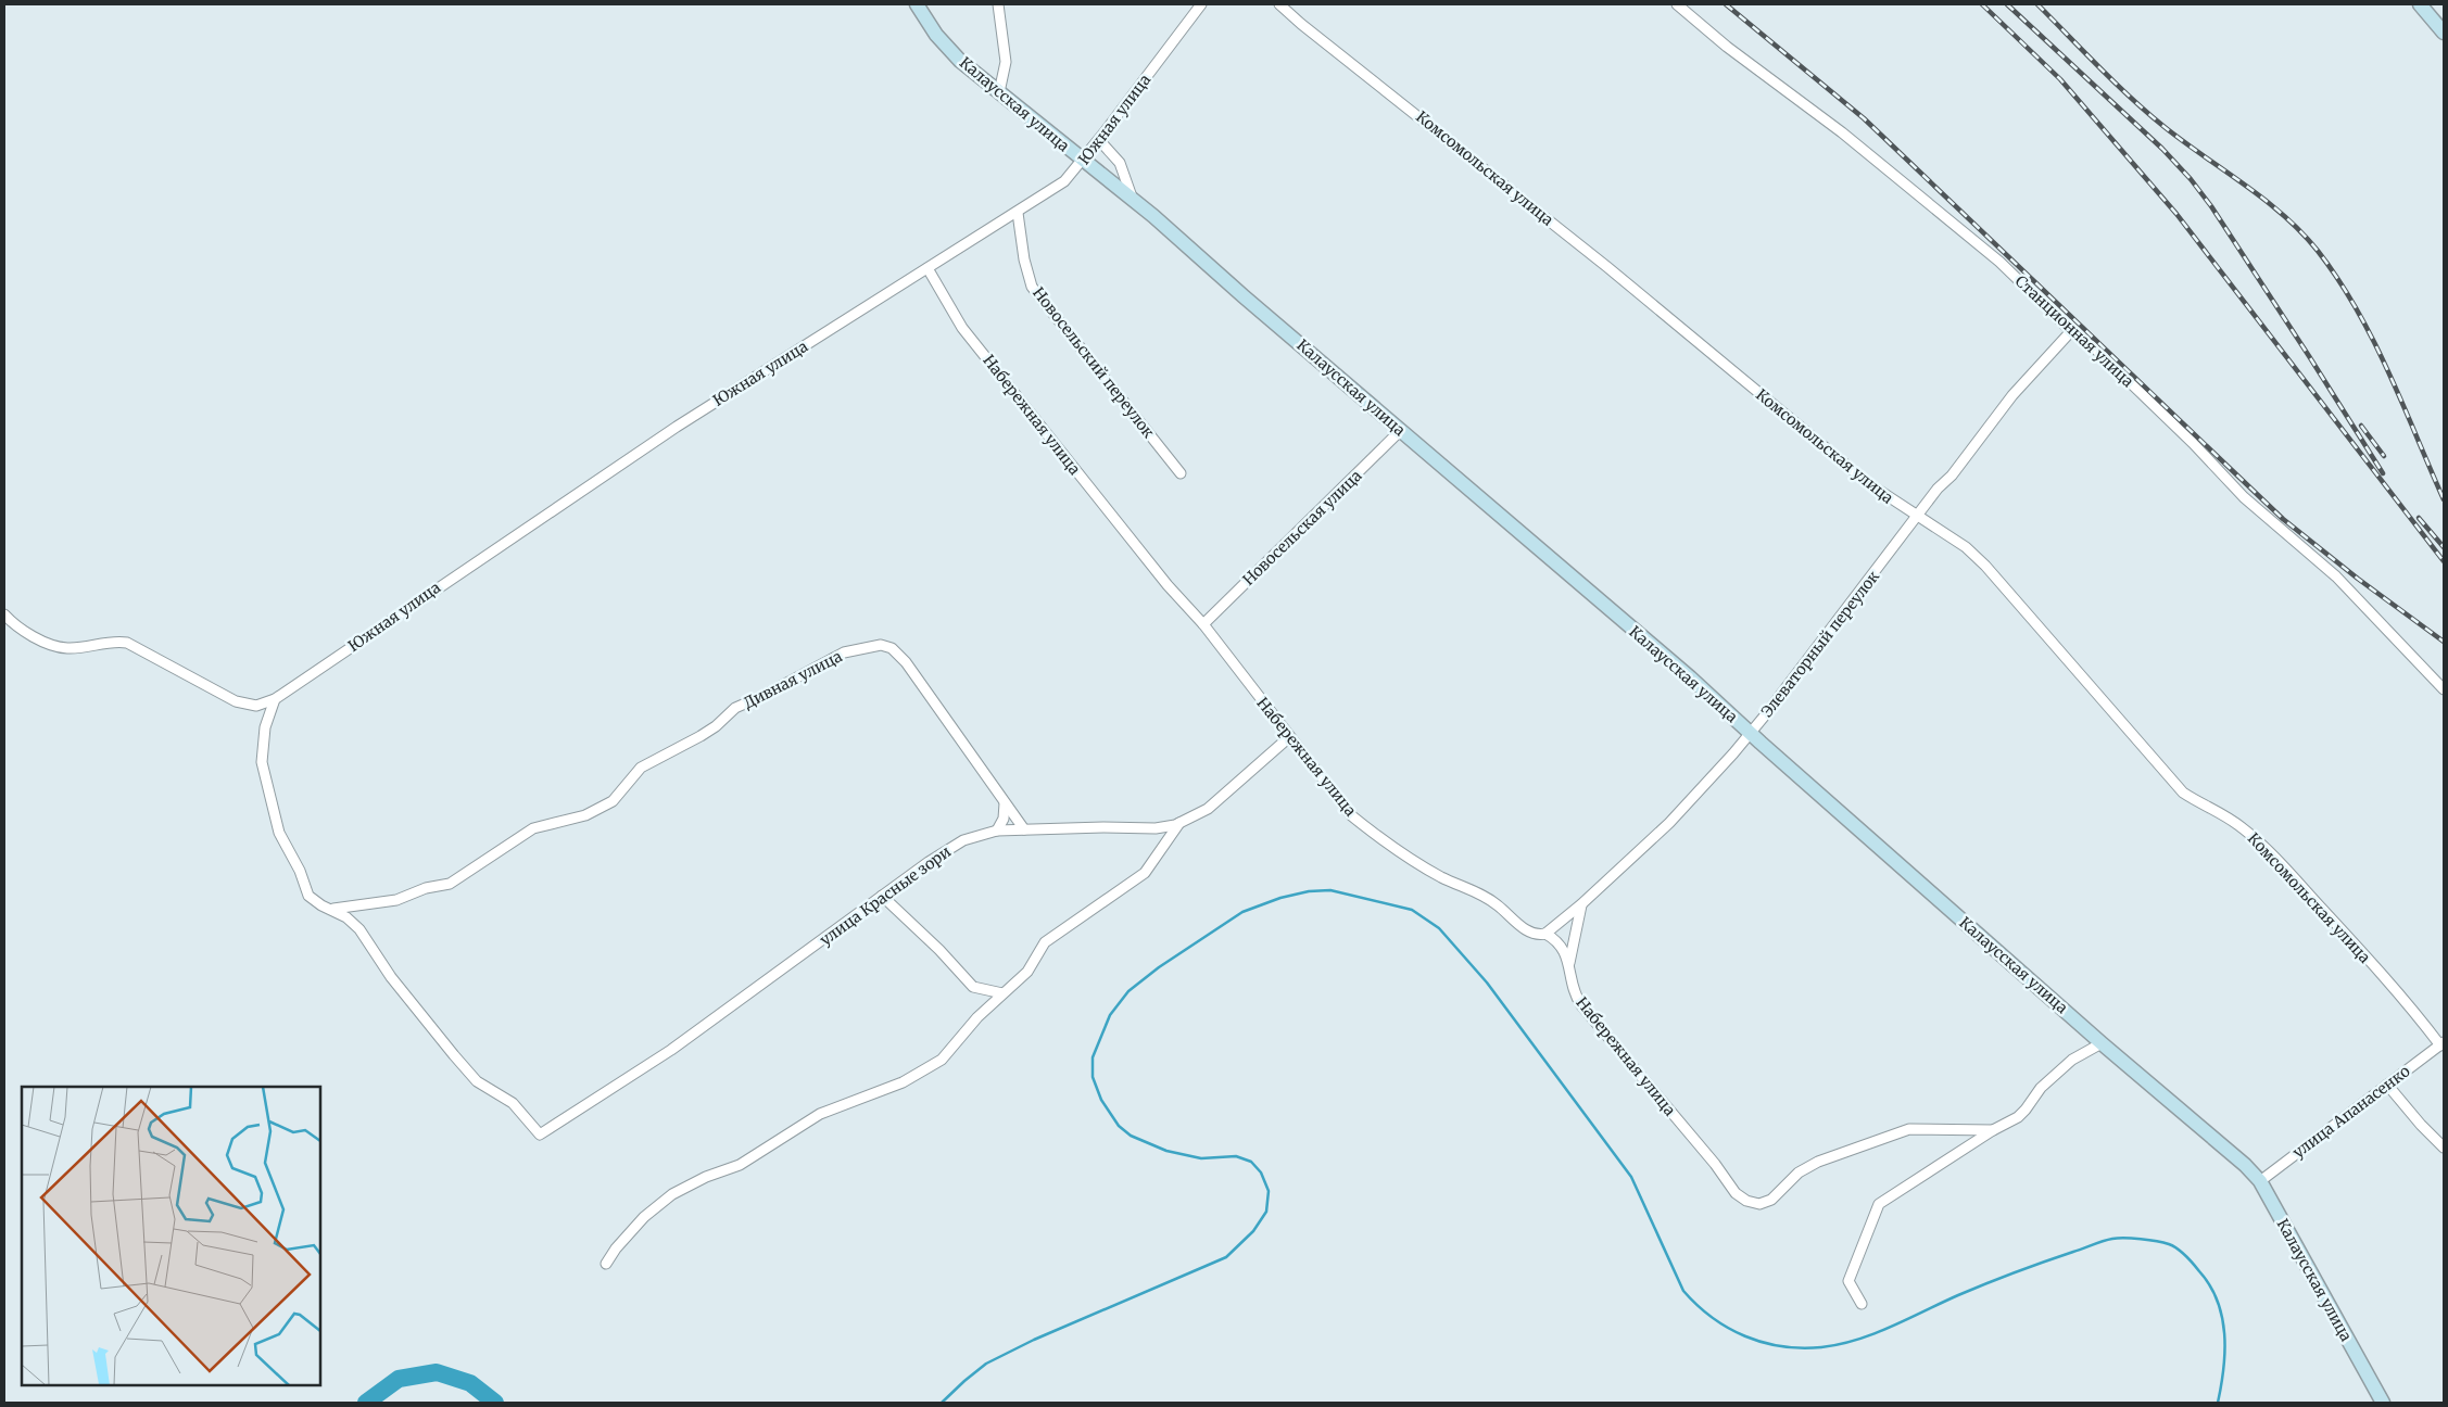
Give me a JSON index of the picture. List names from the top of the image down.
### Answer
{
  "streets": {
    "street": [
      "Калаусская улица",
      "Южная улица",
      "Комсомольская улица",
      "Станционная улица",
      "Новосельский переулок",
      "Набережная улица",
      "Новосельская улица",
      "Элеваторный переулок",
      "Дивная улица",
      "улица Красные зори",
      "улица Апанасенко"
    ]
  },
  "crossings": [
    ["Калаусская улица", "Южная улица"],
    ["Калаусская улица", "Новосельская улица"],
    ["Калаусская улица", "Элеваторный переулок"],
    ["Калаусская улица", "улица Апанасенко"],
    ["Южная улица", "Новосельский переулок"],
    ["Южная улица", "Набережная улица"],
    ["Комсомольская улица", "Элеваторный переулок"],
    ["Комсомольская улица", "улица Апанасенко"],
    ["Станционная улица", "Элеваторный переулок"],
    ["Набережная улица", "Новосельская улица"],
    ["Набережная улица", "Элеваторный переулок"],
    ["Набережная улица", "улица Красные зори"],
    ["Дивная улица", "улица Красные зори"]
  ]
}
